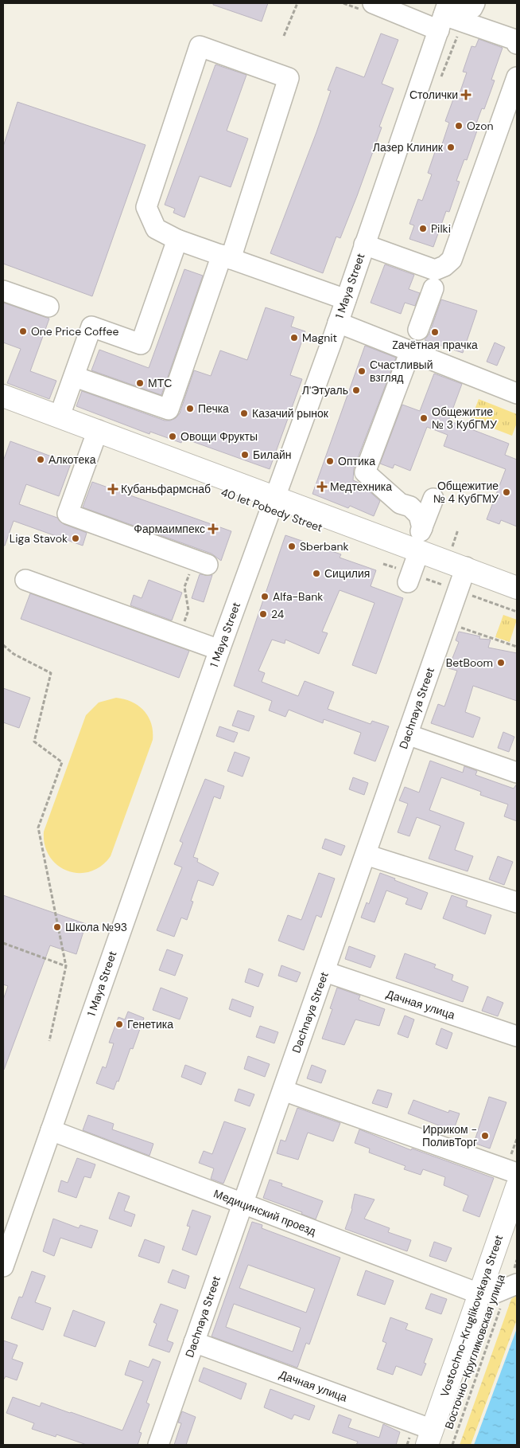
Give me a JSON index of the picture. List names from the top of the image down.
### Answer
{
  "streets": {
    "main road": ["40 let Pobedy Street", "Vostochno-Kruglikovskaya Street", "Восточно-Кругликовская улица"],
    "street": [
      "1 Maya Street",
      "Dachnaya Street",
      "Дачная улица",
      "Медицинский проезд"
    ]
  },
  "crossings": [
    ["1 Maya Street", "40 let Pobedy Street"],
    ["1 Maya Street", "Медицинский проезд"],
    ["40 let Pobedy Street", "Dachnaya Street"],
    ["Dachnaya Street", "Дачная улица"],
    ["Dachnaya Street", "Медицинский проезд"],
    ["Дачная улица", "Восточно-Кругликовская улица"],
    ["Медицинский проезд", "Vostochno-Kruglikovskaya Street"],
    ["Медицинский проезд", "Восточно-Кругликовская улица"],
    ["Vostochno-Kruglikovskaya Street", "Восточно-Кругликовская улица"]
  ],
  "places": {
    "health": [
      "Столички",
      "Медтехника",
      "Кубаньфармснаб",
      "Фармаимпекс"
    ],
    "other": [
      "Ozon",
      "Лазер Клиник",
      "Pilki",
      "One Price Coffee",
      "Zачётная прачка",
      "Magnit",
      "Счастливый взгляд",
      "МТС",
      "Л'Этуаль",
      "Печка",
      "Казачий рынок",
      "Общежитие № 3 КубГМУ",
      "Овощи Фрукты",
      "Билайн",
      "Алкотека",
      "Оптика",
      "Общежитие № 4 КубГМУ",
      "Liga Stavok",
      "Sberbank",
      "Сицилия",
      "Alfa-Bank",
      "24",
      "BetBoom",
      "Школа №93",
      "Генетика",
      "Ирриком - ПоливТорг"
    ]
  }
}
